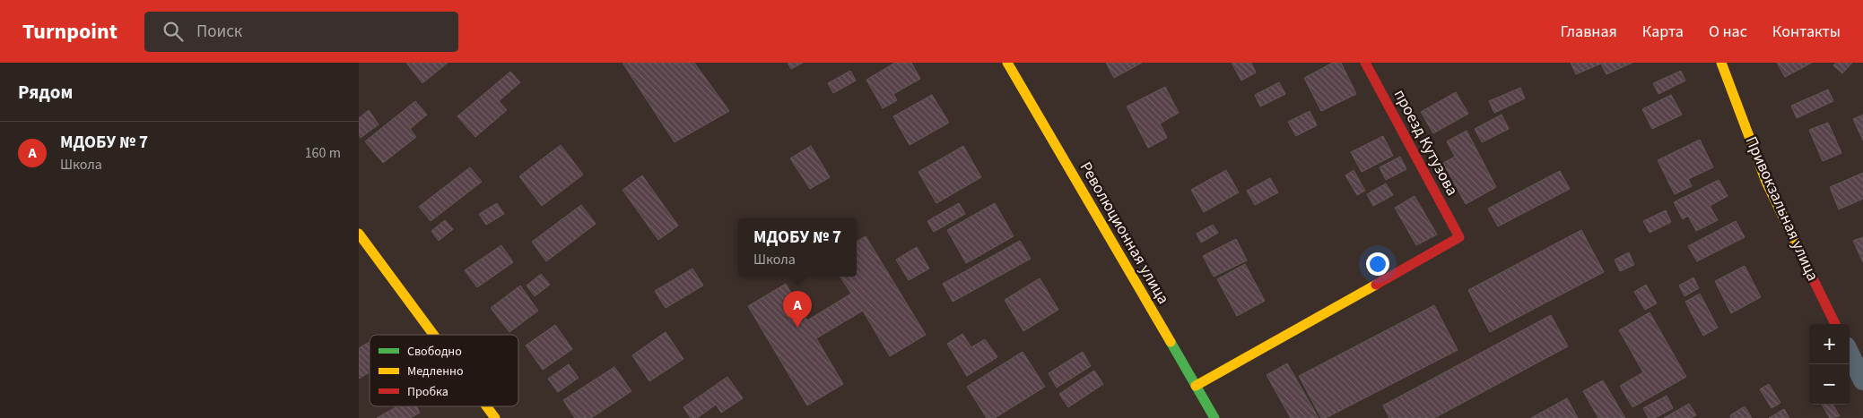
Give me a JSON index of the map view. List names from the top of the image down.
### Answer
{
  "streets": {
    "street": ["проезд Кутузова", "Привокзальная улица", "Революционная улица"]
  },
  "crossings": [
    ["проезд Кутузова", "Революционная улица"]
  ],
  "legend": ["Свободно", "Медленно", "Пробка"],
  "page": {
    "header": "Turnpoint",
    "search": "Поиск",
    "nav": [
      "Главная",
      "Карта",
      "О нас",
      "Контакты"
    ],
    "heading": "Рядом",
    "list": [
      {
        "mark": "A",
        "name": "МДОБУ № 7",
        "note": "Школа",
        "value": "160 m"
      }
    ],
    "popup": ["МДОБУ № 7", "Школа"],
    "pins": "A",
    "map_buttons": ["+", "−"]
  }
}
